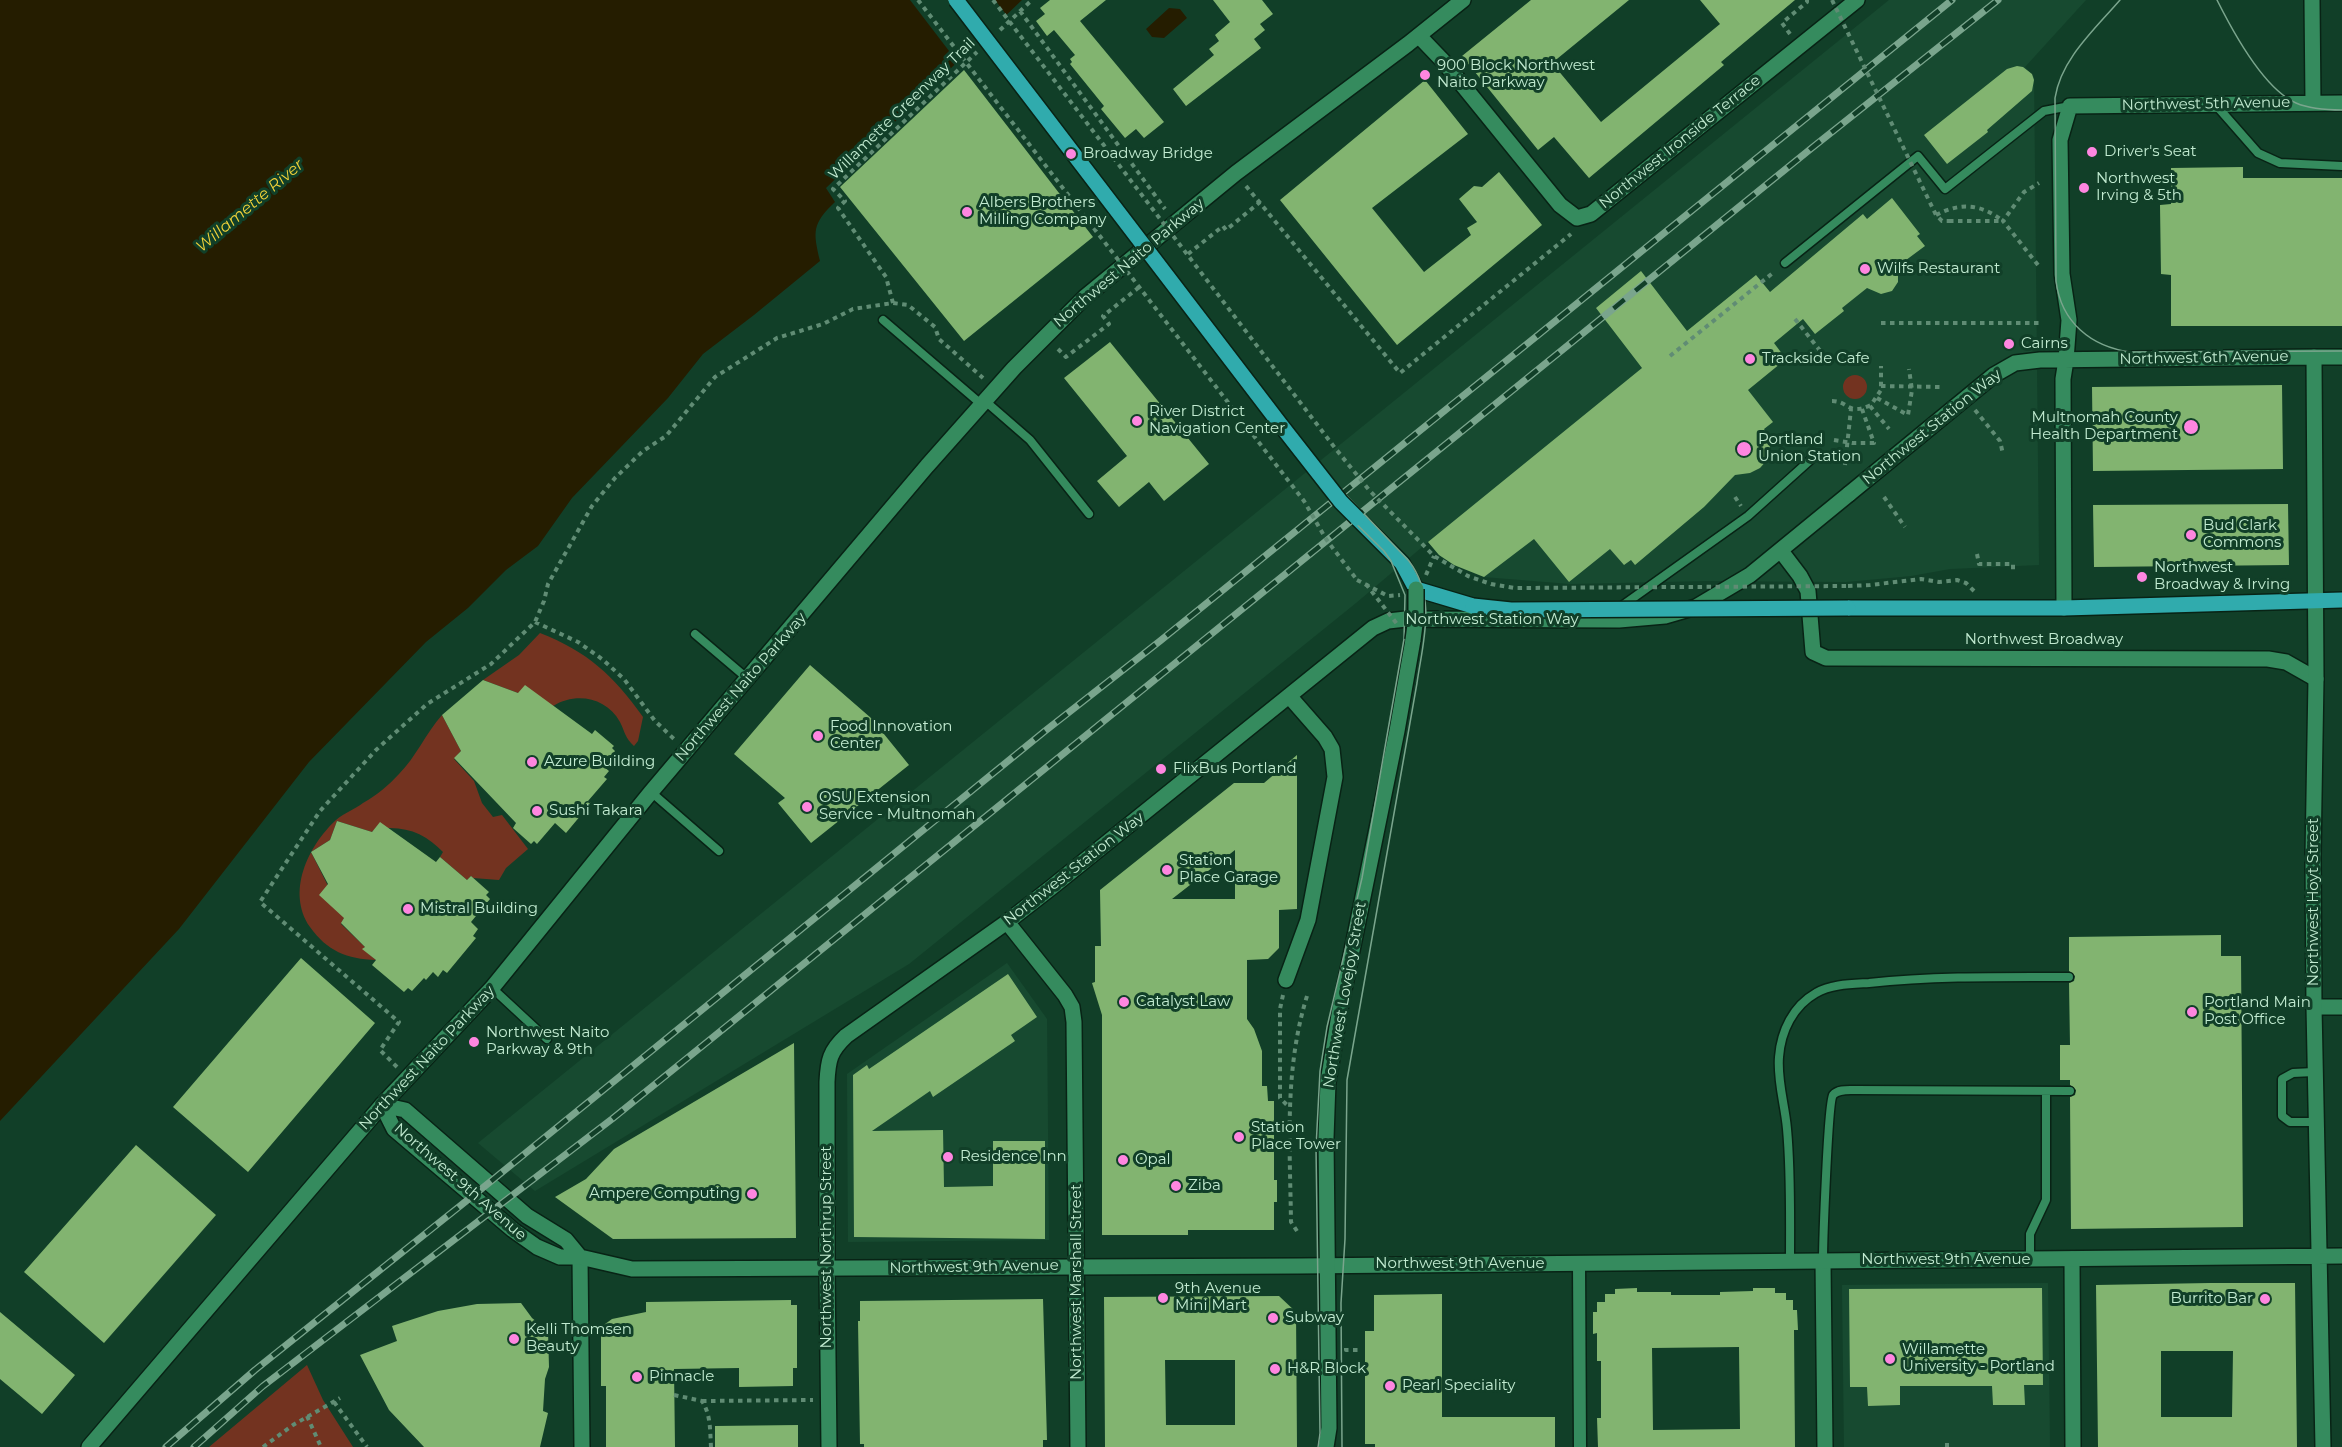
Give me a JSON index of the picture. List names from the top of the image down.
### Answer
{
  "streets": {
    "main road": ["Northwest Broadway"],
    "street": [
      "Northwest 5th Avenue",
      "Northwest Ironside Terrace",
      "Northwest Naito Parkway",
      "Northwest 6th Avenue",
      "Northwest Station Way",
      "Northwest Hoyt Street",
      "Northwest Lovejoy Street",
      "Northwest 9th Avenue",
      "Northwest Northrup Street",
      "Northwest Marshall Street"
    ],
    "path": ["Willamette Greenway Trail"]
  },
  "crossings": [
    ["Northwest Naito Parkway", "Northwest 9th Avenue"],
    ["Northwest 6th Avenue", "Northwest Station Way"],
    ["Northwest 6th Avenue", "Northwest Hoyt Street"],
    ["Northwest Station Way", "Northwest Broadway"],
    ["Northwest Station Way", "Northwest Northrup Street"],
    ["Northwest Station Way", "Northwest Marshall Street"],
    ["Northwest Broadway", "Northwest Hoyt Street"],
    ["Northwest Broadway", "Northwest Lovejoy Street"],
    ["Northwest Hoyt Street", "Northwest 9th Avenue"],
    ["Northwest Lovejoy Street", "Northwest 9th Avenue"],
    ["Northwest 9th Avenue", "Northwest Northrup Street"],
    ["Northwest 9th Avenue", "Northwest Marshall Street"]
  ],
  "water": ["Willamette River"],
  "places": [
    "900 Block Northwest Naito Parkway",
    "Driver's Seat",
    "Broadway Bridge",
    "Northwest Irving & 5th",
    "Albers Brothers Milling Company",
    "Wilfs Restaurant",
    "Cairns",
    "Trackside Cafe",
    "River District Navigation Center",
    "Multnomah County Health Department",
    "Portland Union Station",
    "Bud Clark Commons",
    "Northwest Broadway & Irving",
    "Food Innovation Center",
    "Azure Building",
    "FlixBus Portland",
    "OSU Extension Service - Multnomah",
    "Sushi Takara",
    "Station Place Garage",
    "Mistral Building",
    "Catalyst Law",
    "Portland Main Post Office",
    "Northwest Naito Parkway & 9th",
    "Station Place Tower",
    "Residence Inn",
    "Opal",
    "Ziba",
    "Ampere Computing",
    "9th Avenue Mini Mart",
    "Burrito Bar",
    "Subway",
    "Kelli Thomsen Beauty",
    "Willamette University - Portland",
    "H&R Block",
    "Pinnacle",
    "Pearl Speciality"
  ]
}
